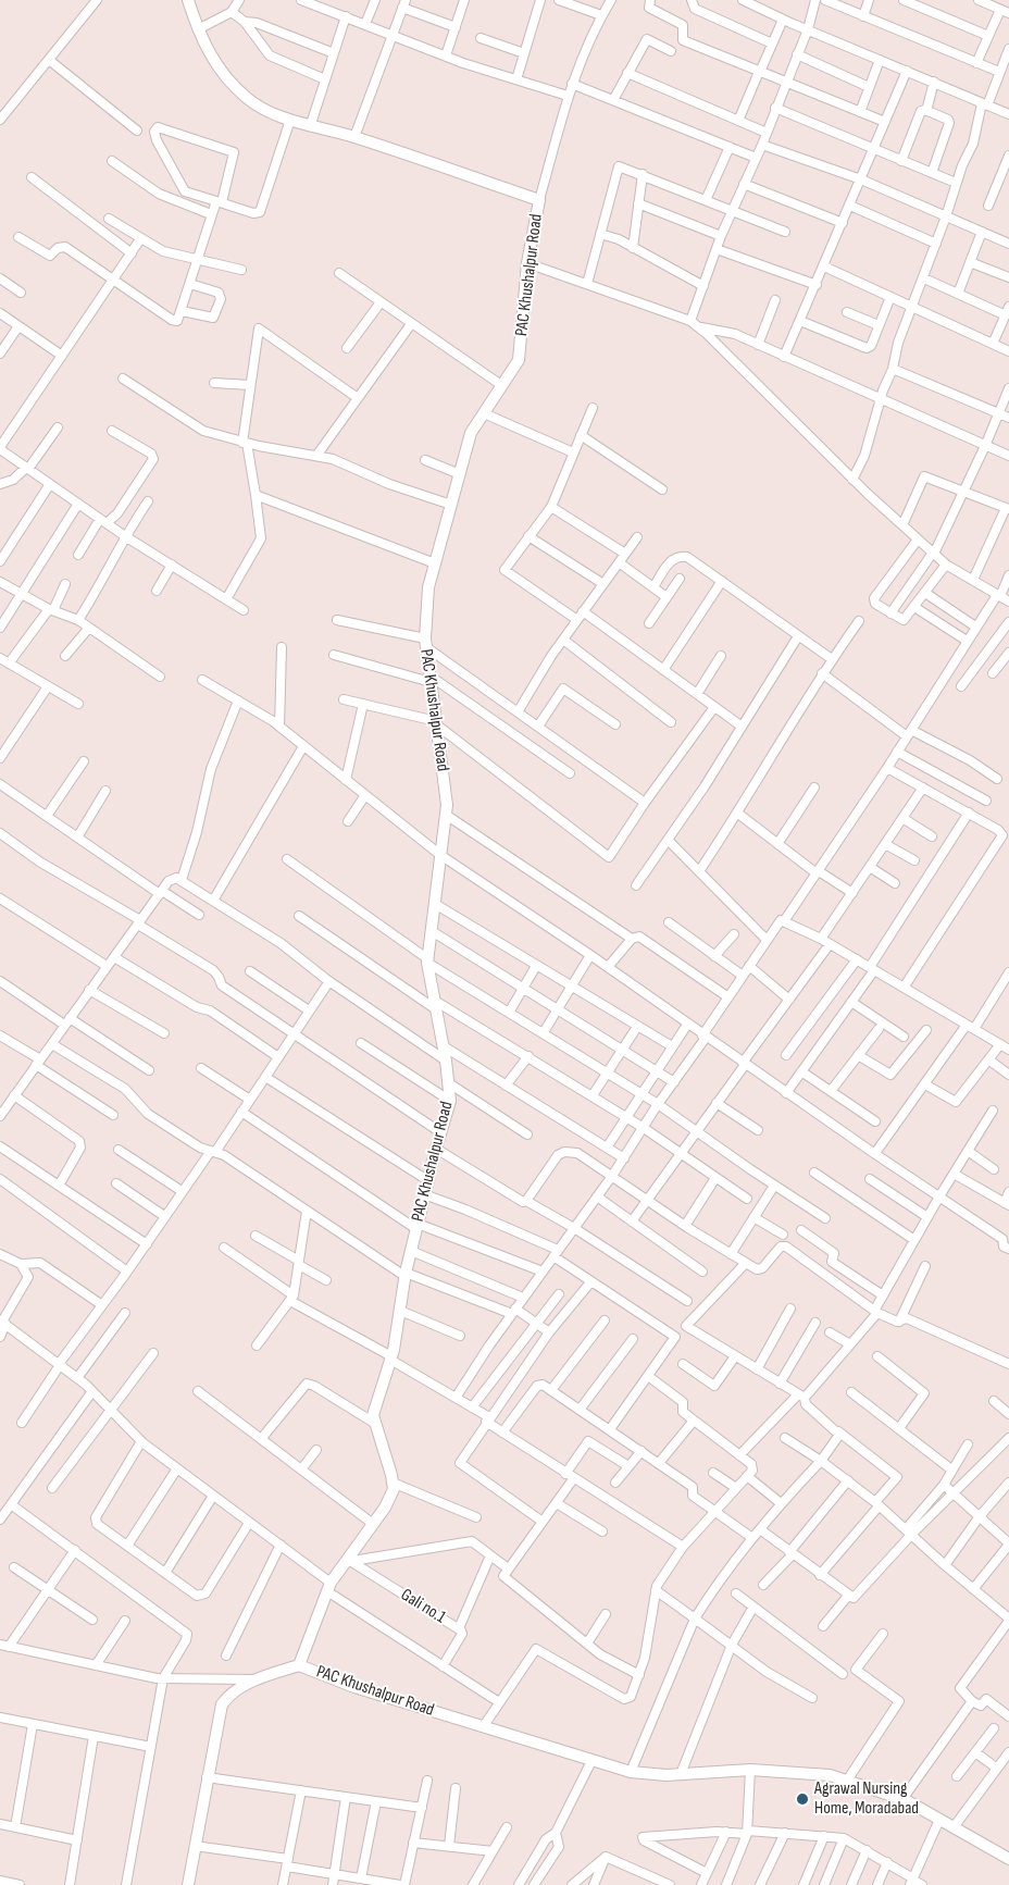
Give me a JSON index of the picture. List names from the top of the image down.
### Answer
{
  "streets": {
    "main road": ["PAC Khushalpur Road"],
    "street": ["Gali no.1"]
  },
  "crossings": [
    ["PAC Khushalpur Road", "Gali no.1"]
  ],
  "places": ["Agrawal Nursing Home, Moradabad"]
}
